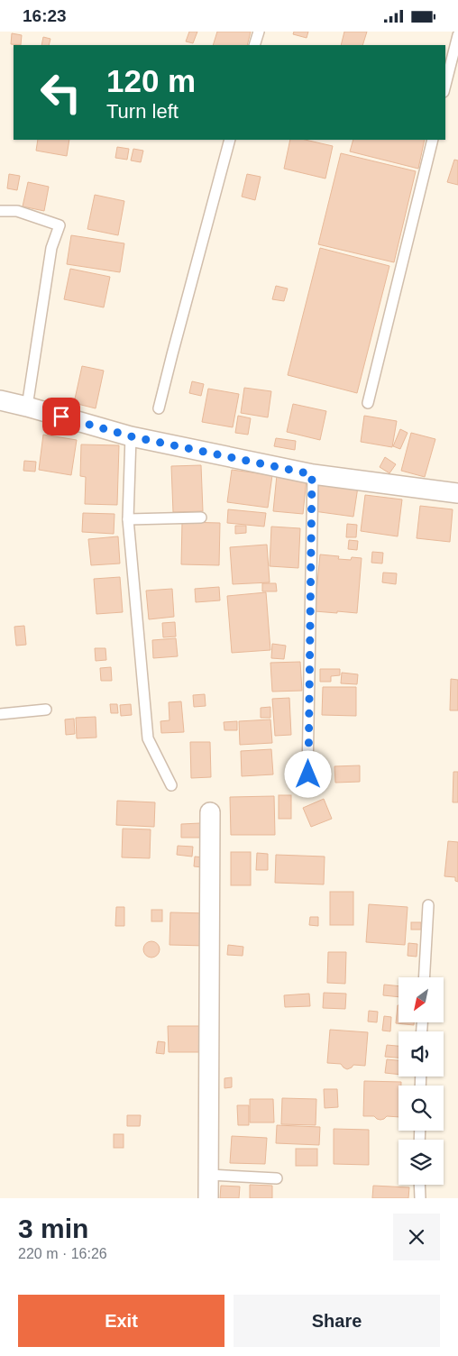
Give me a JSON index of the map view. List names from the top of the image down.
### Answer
{
  "north": "bottom left",
  "page": {
    "status": "16:23",
    "turn": ["120 m", "Turn left"],
    "heading": ["3 min", "220 m · 16:26"],
    "buttons": ["Exit", "Share"]
  }
}
